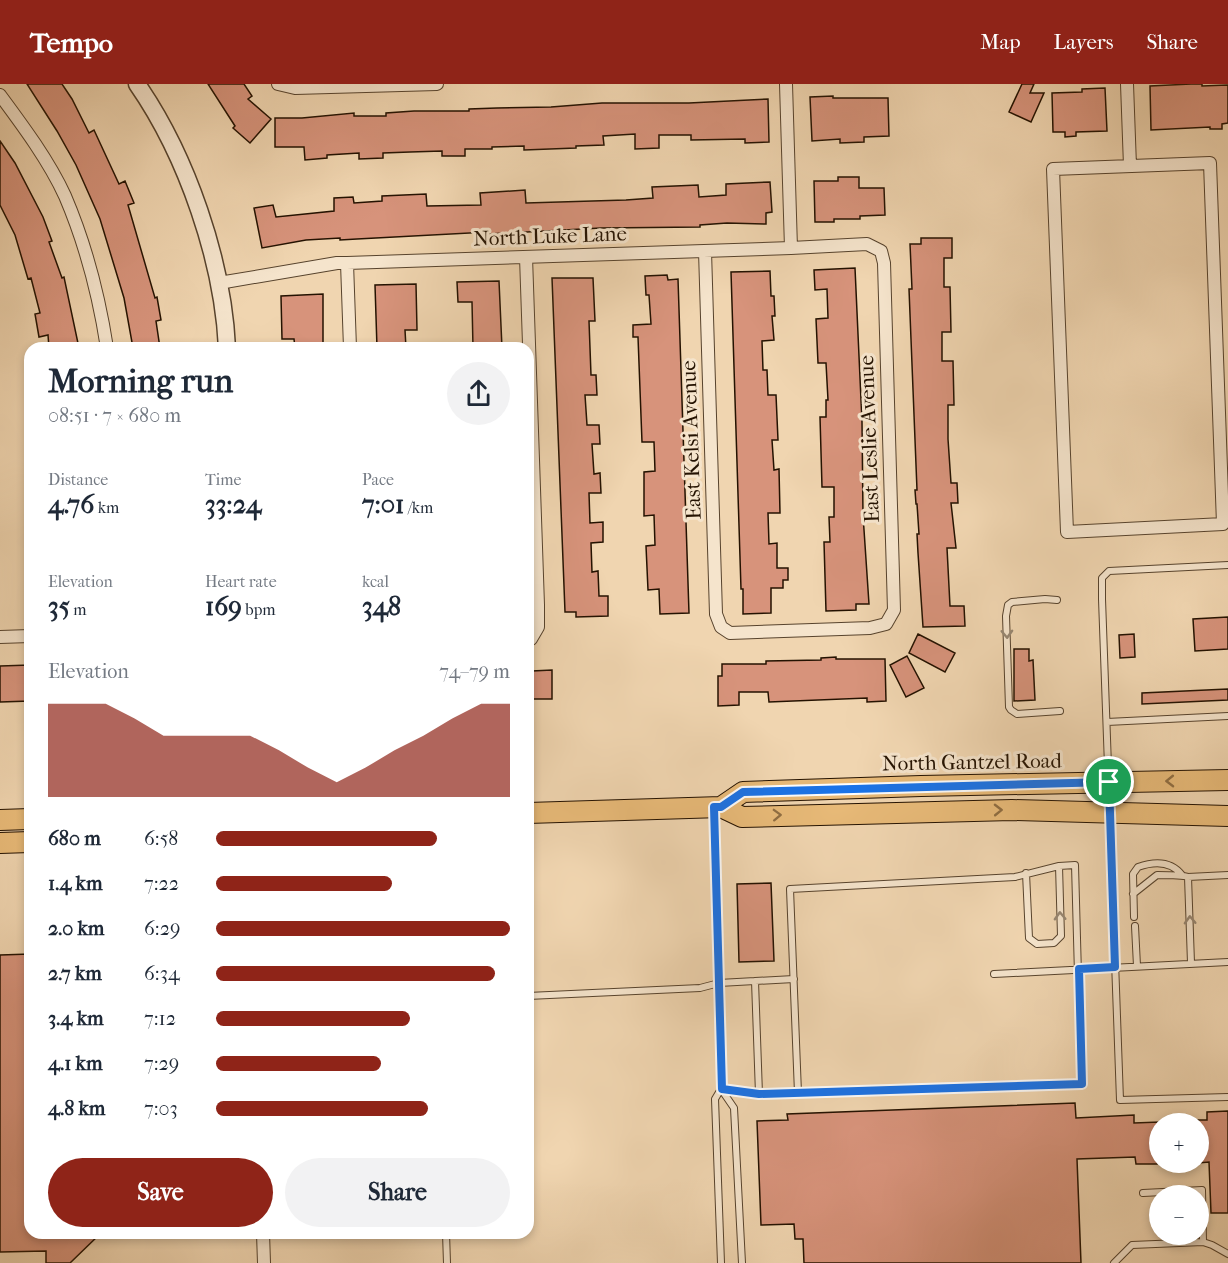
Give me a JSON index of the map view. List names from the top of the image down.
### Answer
{
  "streets": {
    "main road": ["North Gantzel Road"],
    "street": ["North Luke Lane", "East Leslie Avenue", "East Kelsi Avenue"]
  },
  "crossings": [
    ["North Luke Lane", "East Leslie Avenue"],
    ["North Luke Lane", "East Kelsi Avenue"],
    ["East Leslie Avenue", "East Kelsi Avenue"]
  ],
  "page": {
    "header": "Tempo",
    "nav": ["Map", "Layers", "Share"],
    "heading": ["Morning run", "08:51 · 7 × 680 m"],
    "stats": [
      ["Distance", "4.76 km"],
      ["Time", "33:24"],
      ["Pace", "7:01 /km"],
      ["Elevation", "35 m"],
      ["Heart rate", "169 bpm"],
      ["kcal", "348"]
    ],
    "chart": ["Elevation", "74–79 m"],
    "list": [
      {
        "name": "680 m",
        "note": "6:58"
      },
      {
        "name": "1.4 km",
        "note": "7:22"
      },
      {
        "name": "2.0 km",
        "note": "6:29"
      },
      {
        "name": "2.7 km",
        "note": "6:34"
      },
      {
        "name": "3.4 km",
        "note": "7:12"
      },
      {
        "name": "4.1 km",
        "note": "7:29"
      },
      {
        "name": "4.8 km",
        "note": "7:03"
      }
    ],
    "map_buttons": ["+", "−"],
    "buttons": ["Save", "Share"]
  }
}
